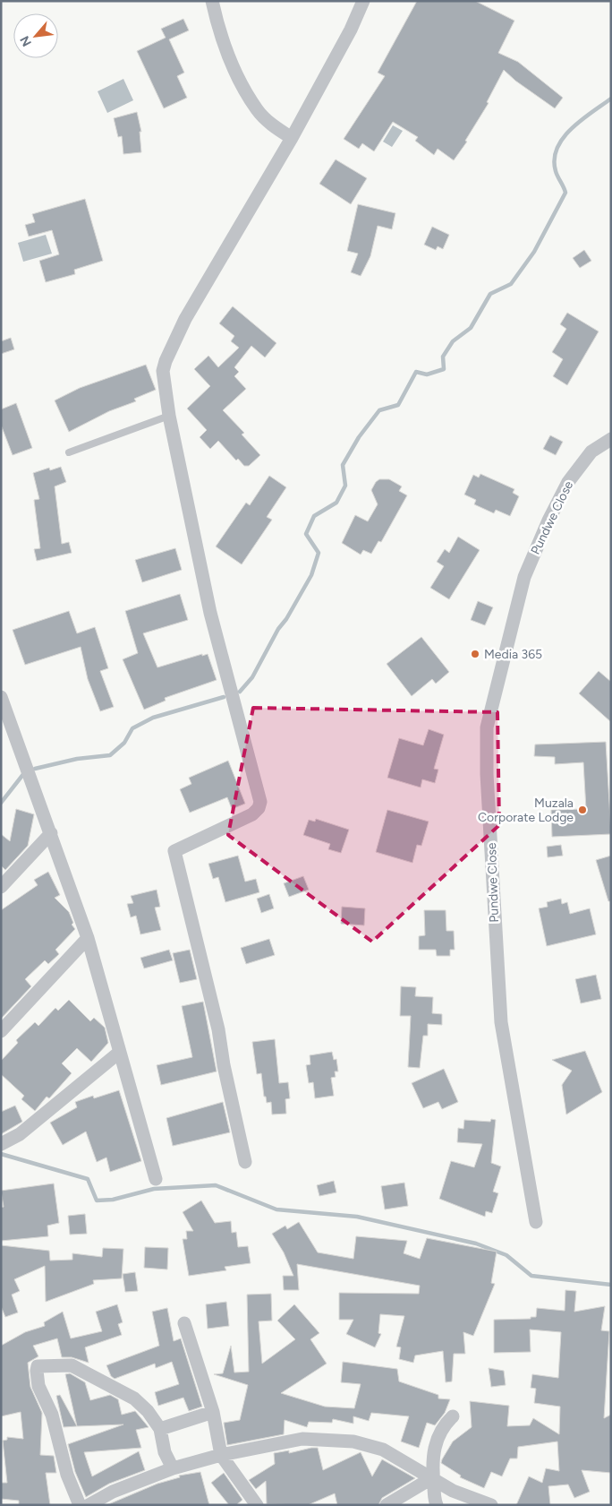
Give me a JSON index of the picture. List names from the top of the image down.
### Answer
{
  "streets": {
    "street": ["Pundwe Close"]
  },
  "places": ["Media 365", "Muzala Corporate Lodge"],
  "north": "bottom left"
}
